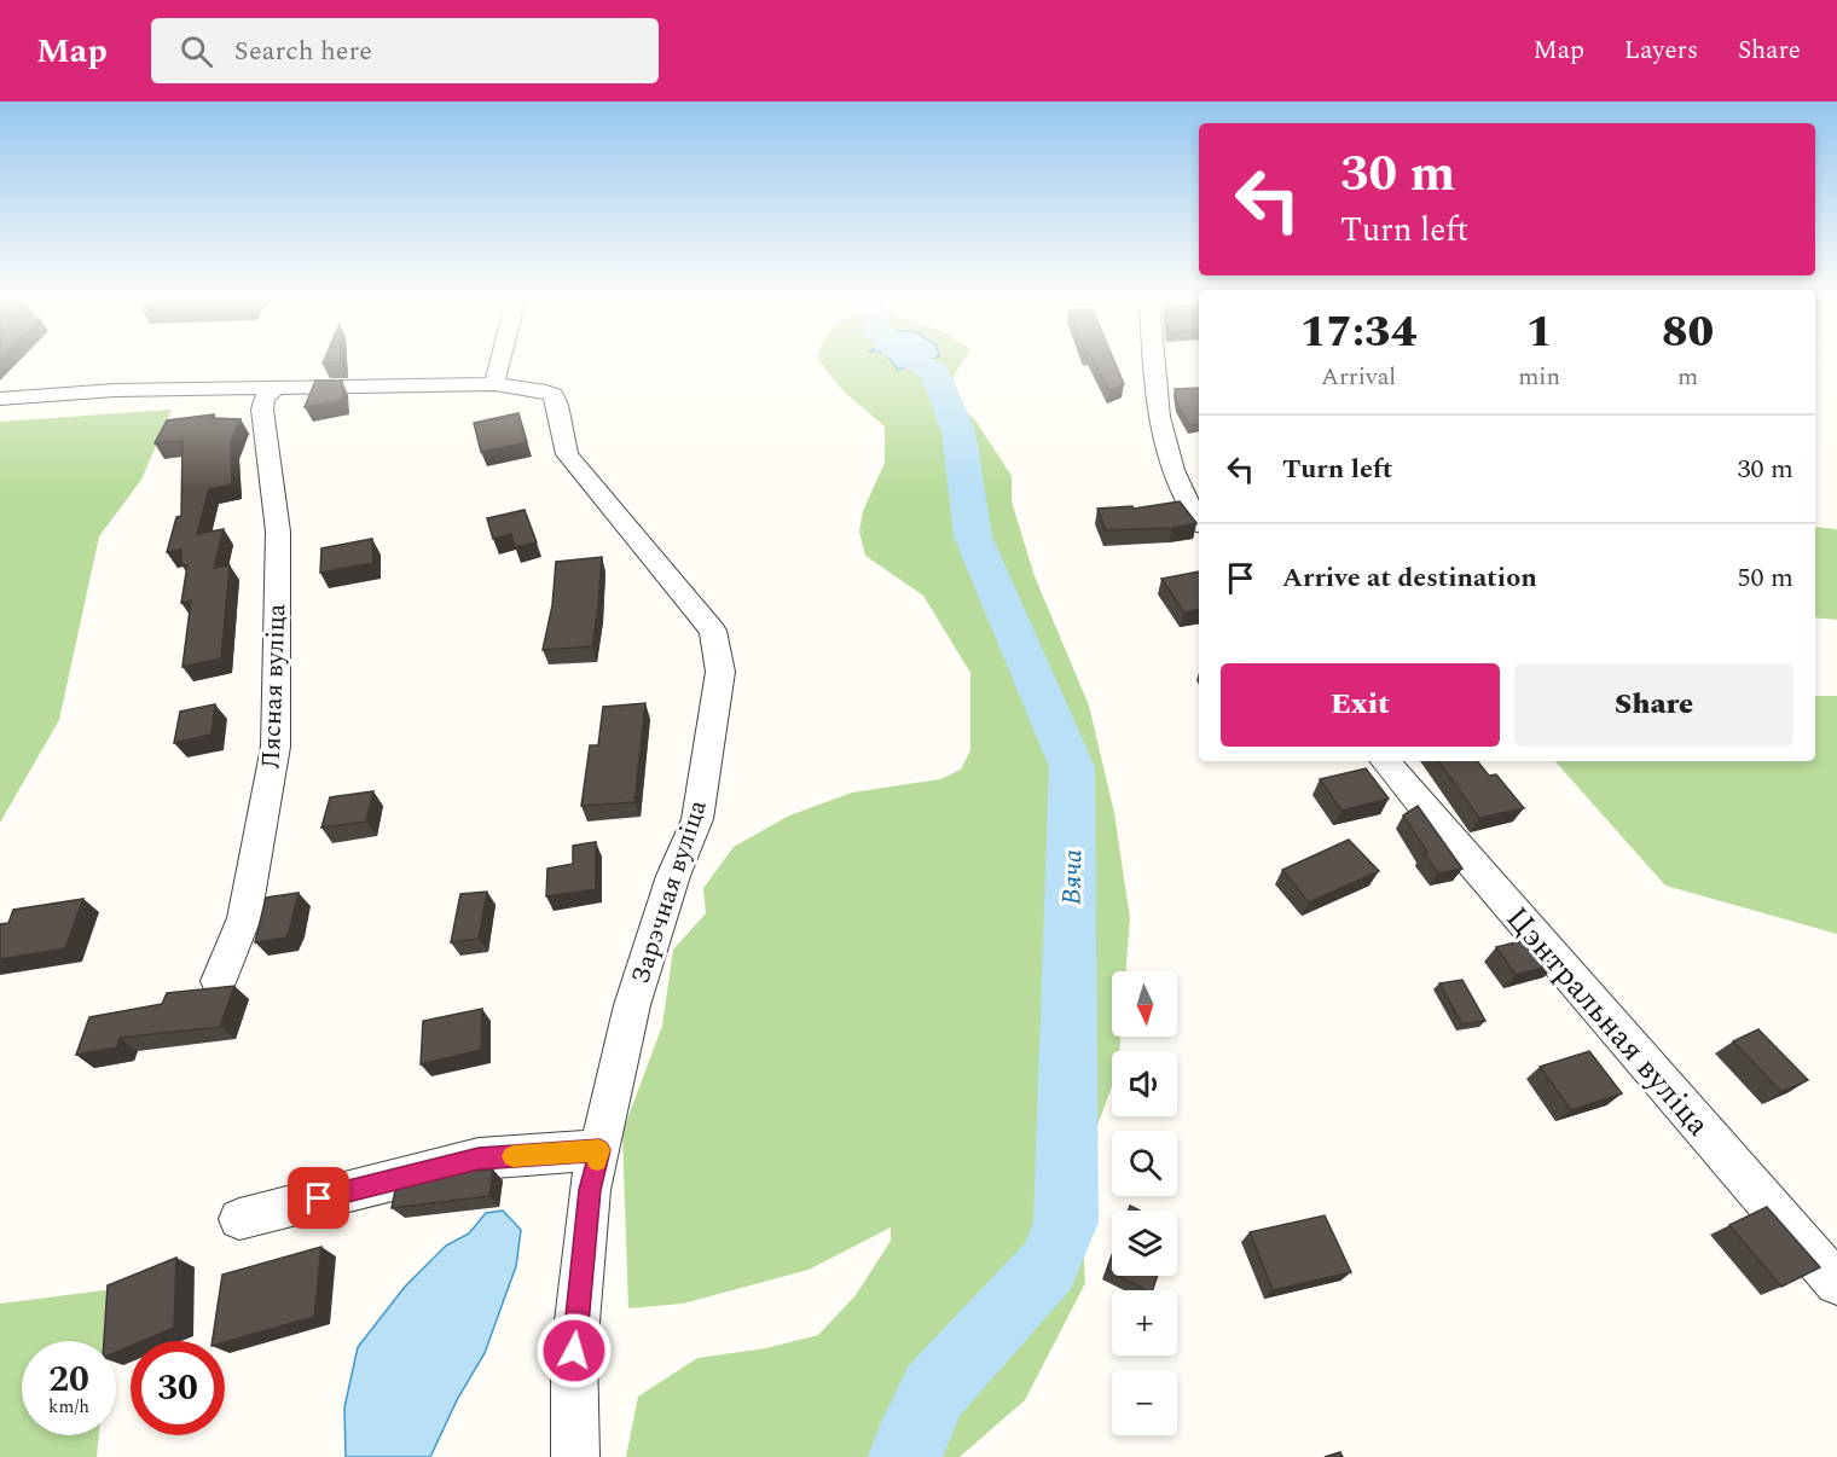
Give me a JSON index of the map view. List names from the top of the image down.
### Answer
{
  "streets": {
    "street": ["Лясная вуліца", "Зарэчная вуліца", "Цэнтральная вуліца"]
  },
  "water": ["Вяча"],
  "north": "bottom",
  "page": {
    "header": "Map",
    "search": "Search here",
    "nav": ["Map", "Layers", "Share"],
    "turn": ["30 m", "Turn left"],
    "eta": [
      "17:34",
      "Arrival",
      "1",
      "min",
      "80",
      "m"
    ],
    "list": [
      {
        "name": "Turn left",
        "value": "30 m"
      },
      {
        "name": "Arrive at destination",
        "value": "50 m"
      }
    ],
    "buttons": ["Exit", "Share"],
    "map_buttons": ["+", "−"],
    "speed": "20 km/h",
    "limit": "30"
  }
}
